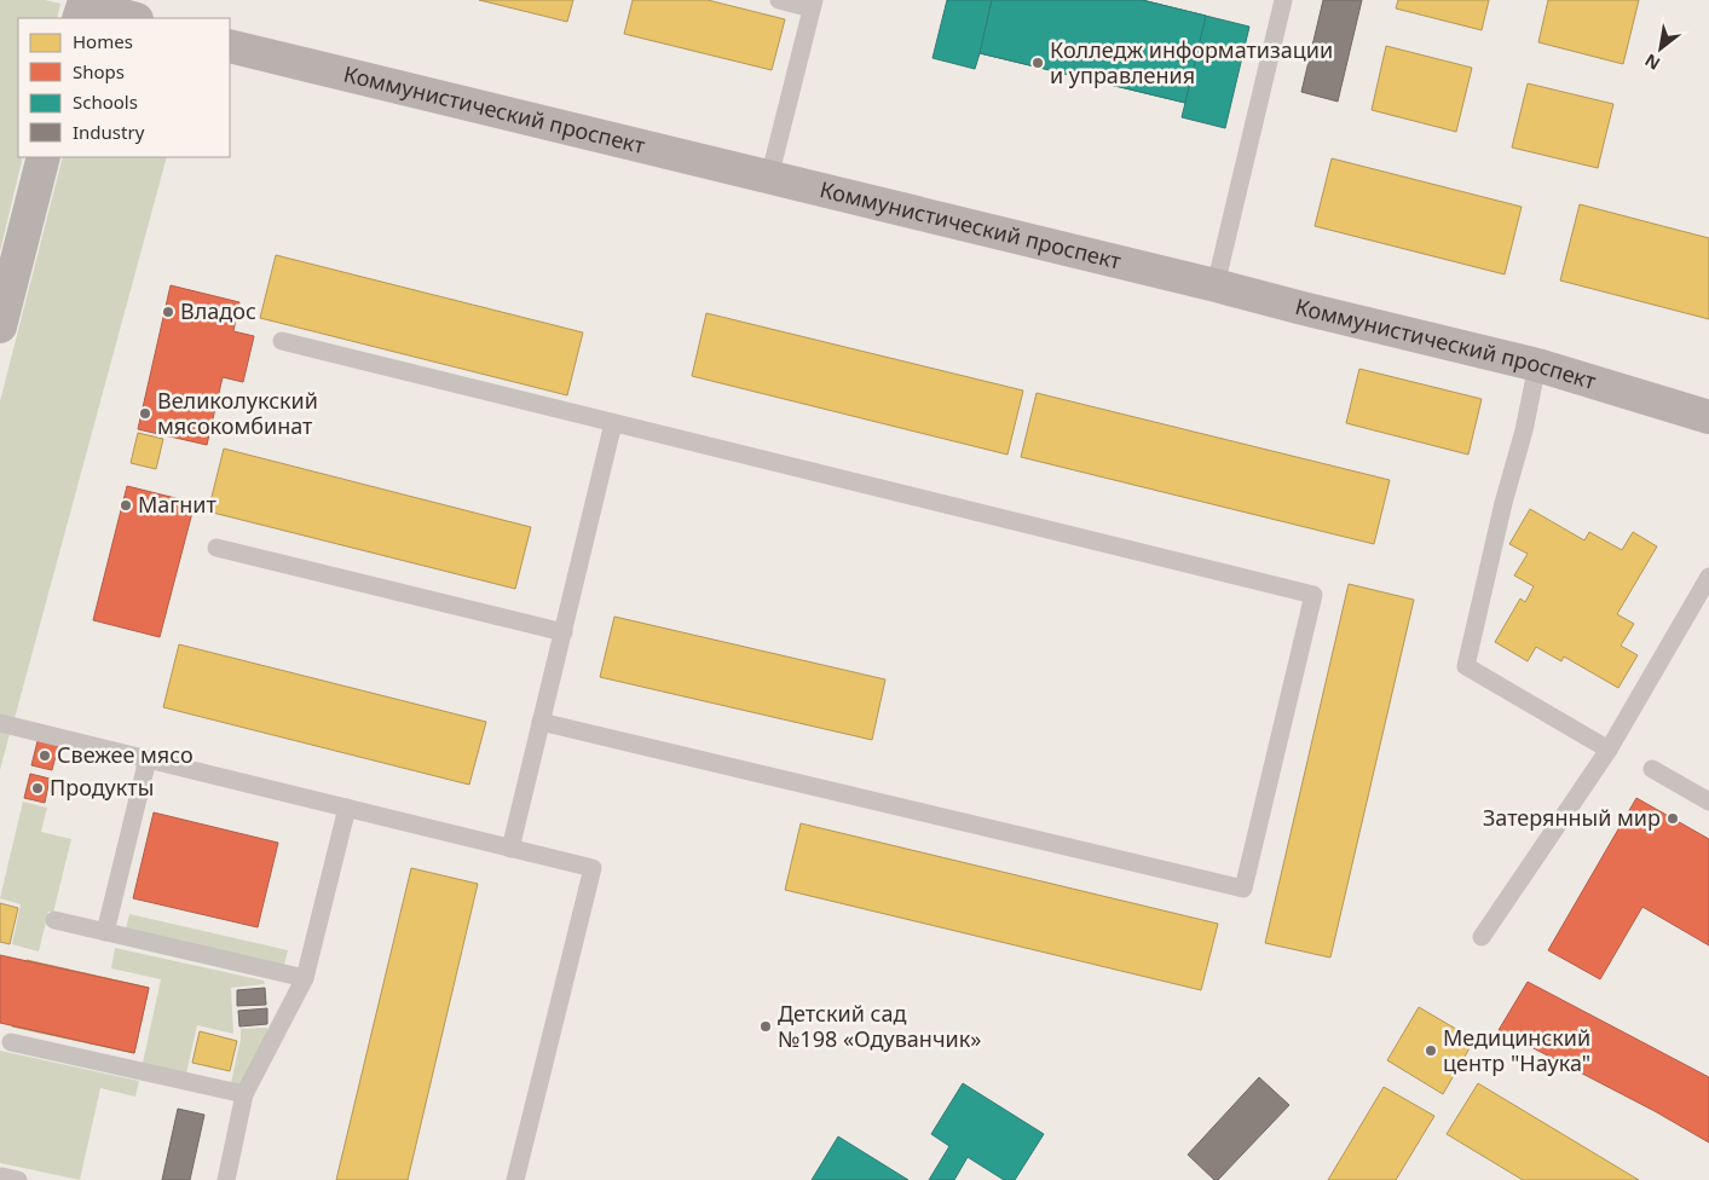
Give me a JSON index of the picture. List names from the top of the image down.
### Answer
{
  "streets": {
    "main road": ["Коммунистический проспект"]
  },
  "places": [
    "Колледж информатизации и управления",
    "Владос",
    "Великолукский мясокомбинат",
    "Магнит",
    "Свежее мясо",
    "Продукты",
    "Затерянный мир",
    "Детский сад №198 «Одуванчик»",
    "Медицинский центр \"Наука\""
  ],
  "legend": [
    "Homes",
    "Shops",
    "Schools",
    "Industry"
  ],
  "north": "bottom left"
}
